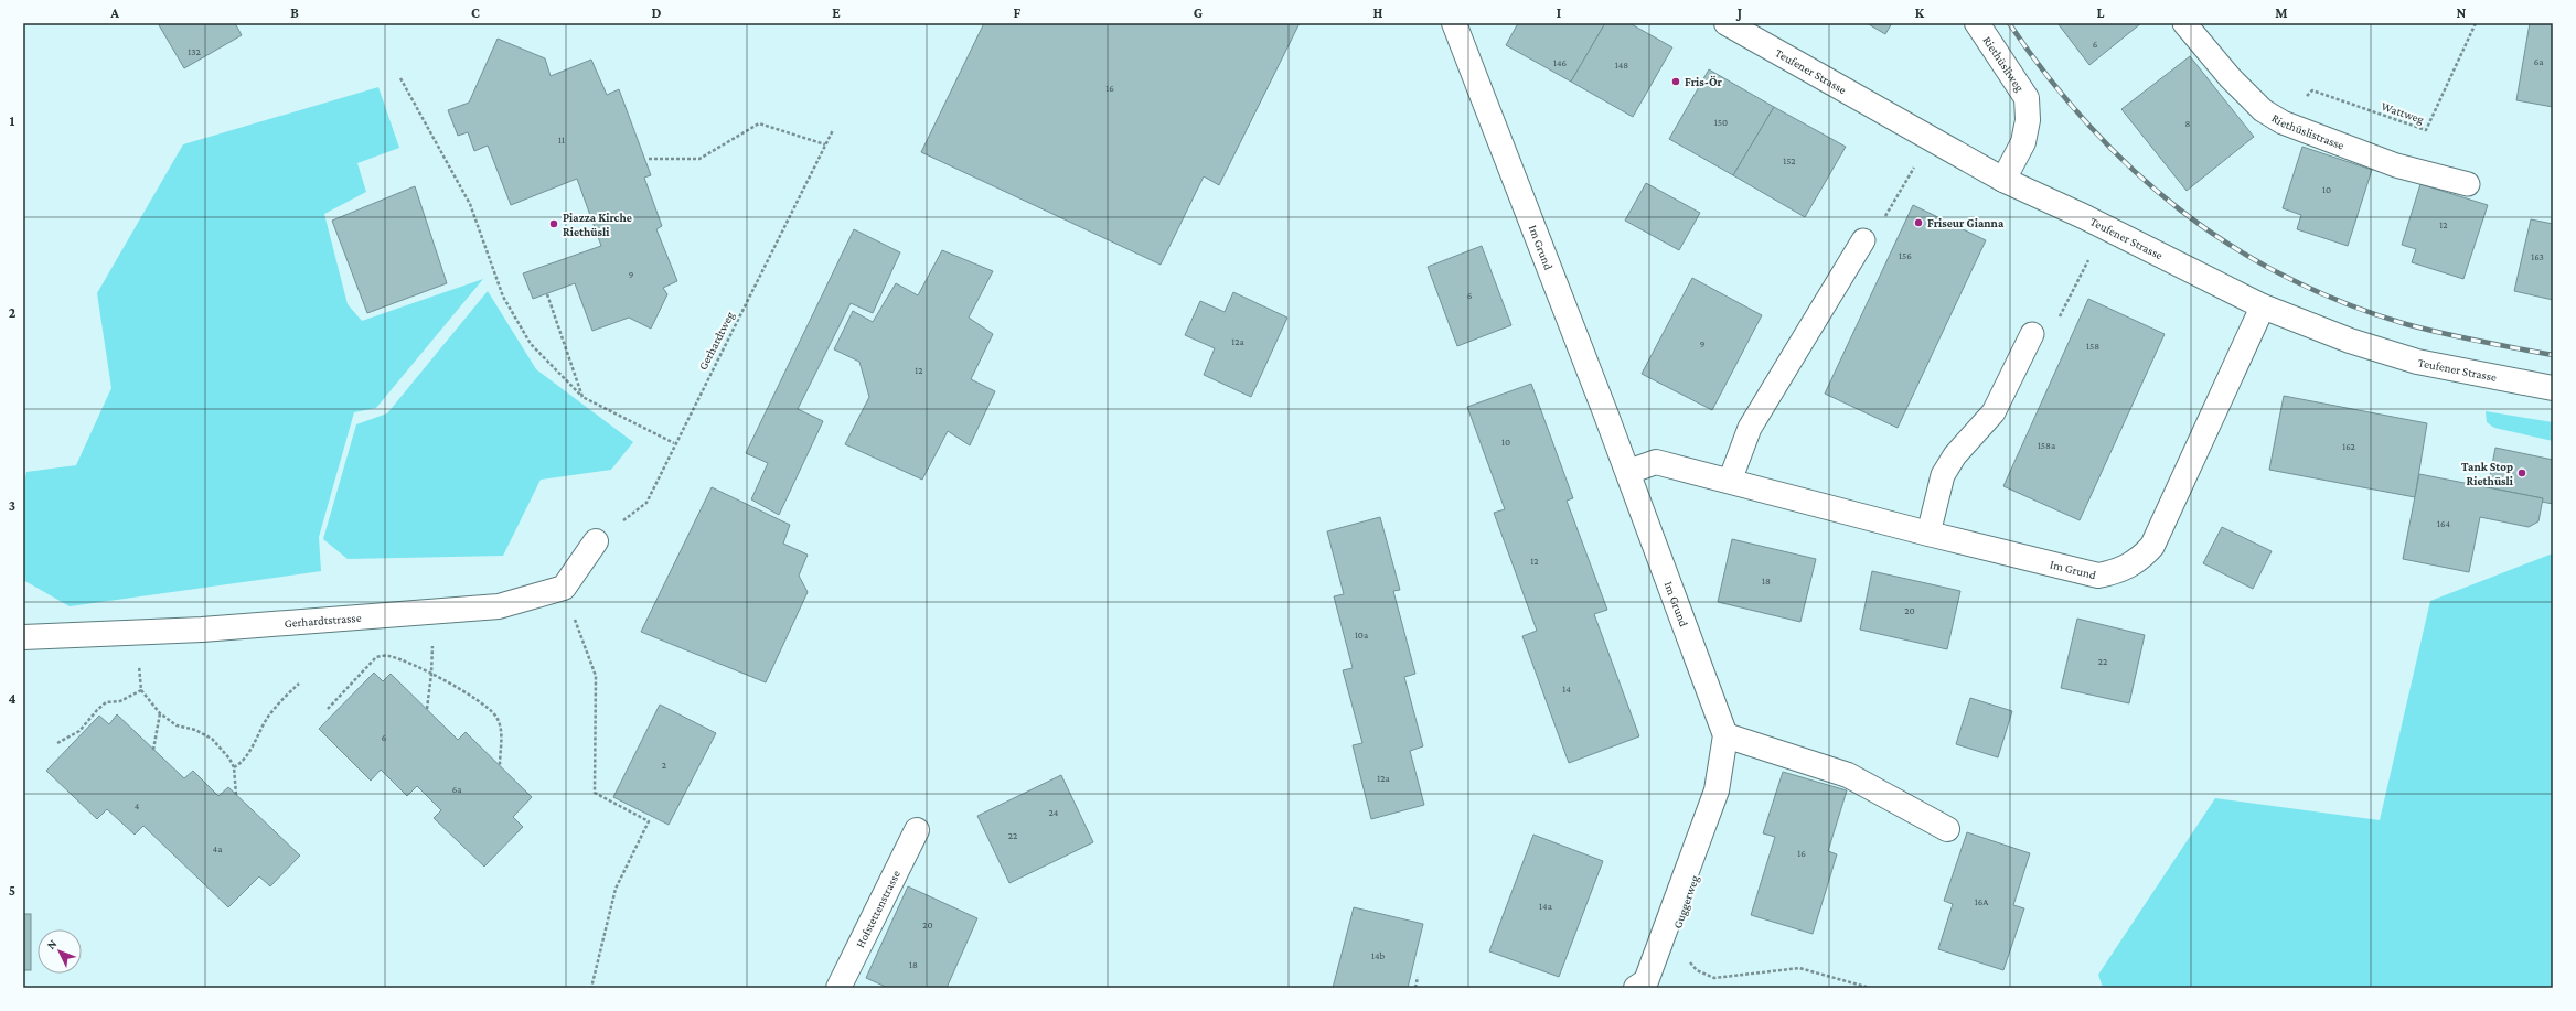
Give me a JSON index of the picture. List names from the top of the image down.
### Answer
{
  "streets": {
    "street": [
      "Riethüsliweg",
      "Teufener Strasse",
      "Im Grund",
      "Gerhardtstrasse",
      "Hofstettenstrasse"
    ],
    "lane": ["Riethüslistrasse"],
    "path": ["Wattweg", "Gerhardtweg"]
  },
  "crossings": [
    ["Riethüsliweg", "Teufener Strasse"],
    ["Teufener Strasse", "Im Grund"]
  ],
  "places": [
    "Fris-Ör",
    "Friseur Gianna",
    "Piazza Kirche Riethüsli",
    "Tank Stop Riethüsli"
  ],
  "house_numbers": [
    "6",
    "132",
    "6a",
    "146",
    "148",
    "16",
    "150",
    "8",
    "11",
    "152",
    "10",
    "12",
    "156",
    "163",
    "9",
    "6",
    "12a",
    "9",
    "158",
    "12",
    "10",
    "158a",
    "162",
    "164",
    "12",
    "18",
    "20",
    "10a",
    "22",
    "14",
    "6",
    "2",
    "12a",
    "6a",
    "4",
    "24",
    "22",
    "4a",
    "16",
    "16A",
    "14a",
    "20",
    "14b",
    "18"
  ],
  "north": "top left",
  "grid": {
    "columns": [
      "A",
      "B",
      "C",
      "D",
      "E",
      "F",
      "G",
      "H",
      "I",
      "J",
      "K",
      "L",
      "M",
      "N"
    ],
    "rows": [
      "1",
      "2",
      "3",
      "4",
      "5"
    ]
  }
}
